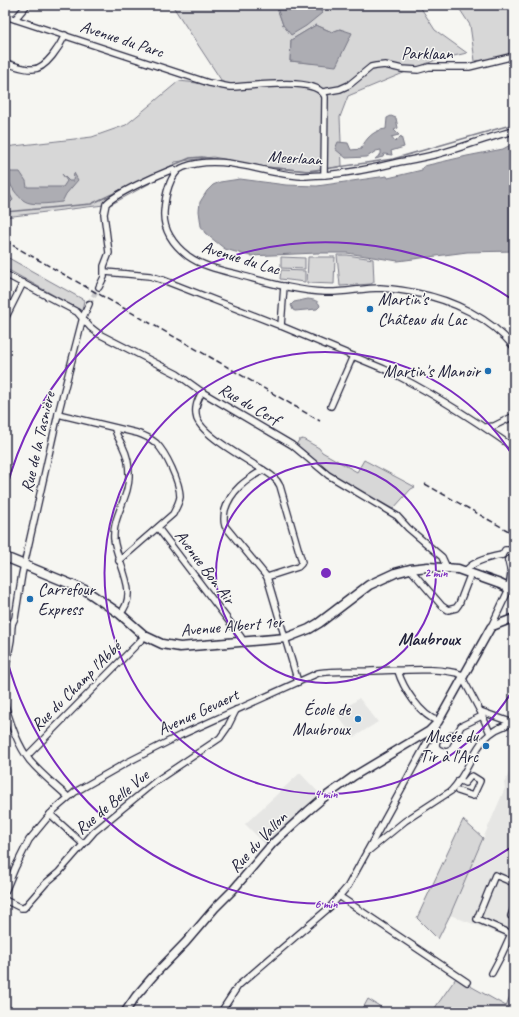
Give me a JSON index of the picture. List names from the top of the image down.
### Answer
{
  "streets": {
    "main road": ["Avenue Albert 1er"],
    "street": [
      "Avenue du Parc",
      "Parklaan",
      "Meerlaan",
      "Avenue du Lac",
      "Rue du Cerf",
      "Rue de la Tasnière",
      "Avenue Bon Air",
      "Rue du Champ l'Abbé",
      "Avenue Gevaert",
      "Rue de Belle Vue",
      "Rue du Vallon"
    ]
  },
  "crossings": [
    ["Avenue du Parc", "Parklaan"],
    ["Meerlaan", "Avenue du Lac"],
    ["Rue du Cerf", "Rue de la Tasnière"],
    ["Rue du Cerf", "Avenue Albert 1er"],
    ["Rue de la Tasnière", "Avenue Albert 1er"],
    ["Avenue Bon Air", "Avenue Albert 1er"],
    ["Avenue Albert 1er", "Rue du Champ l'Abbé"],
    ["Avenue Gevaert", "Rue de Belle Vue"]
  ],
  "districts": ["Maubroux"],
  "places": [
    "Martin's Château du Lac",
    "Martin's Manoir",
    "Carrefour Express",
    "École de Maubroux",
    "Musée du Tir à l'Arc"
  ],
  "rings": ["2 min", "4 min", "6 min"]
}
